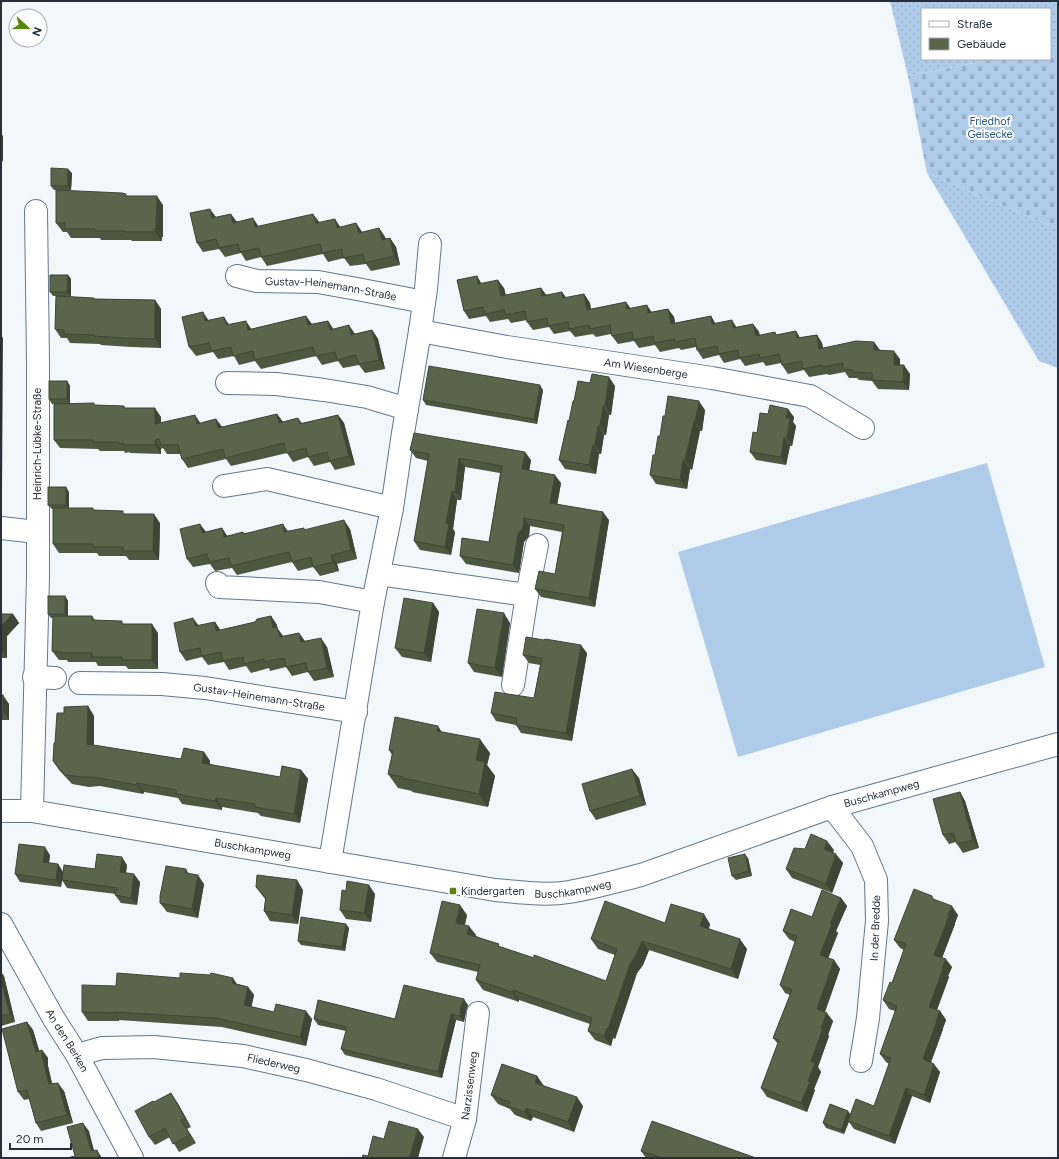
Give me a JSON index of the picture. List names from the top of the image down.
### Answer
{
  "streets": {
    "street": [
      "Gustav-Heinemann-Straße",
      "Am Wiesenberge",
      "Heinrich-Lübke-Straße",
      "Buschkampweg",
      "In der Bredde",
      "An den Berken",
      "Fliederweg",
      "Narzissenweg"
    ]
  },
  "crossings": [
    ["Heinrich-Lübke-Straße", "Buschkampweg"],
    ["Buschkampweg", "In der Bredde"],
    ["An den Berken", "Fliederweg"],
    ["Fliederweg", "Narzissenweg"]
  ],
  "parks": ["Friedhof Geisecke"],
  "places": {
    "transit": ["Kindergarten"]
  },
  "legend": ["Straße", "Gebäude"],
  "scale_bar": "20 m",
  "north": "right"
}
